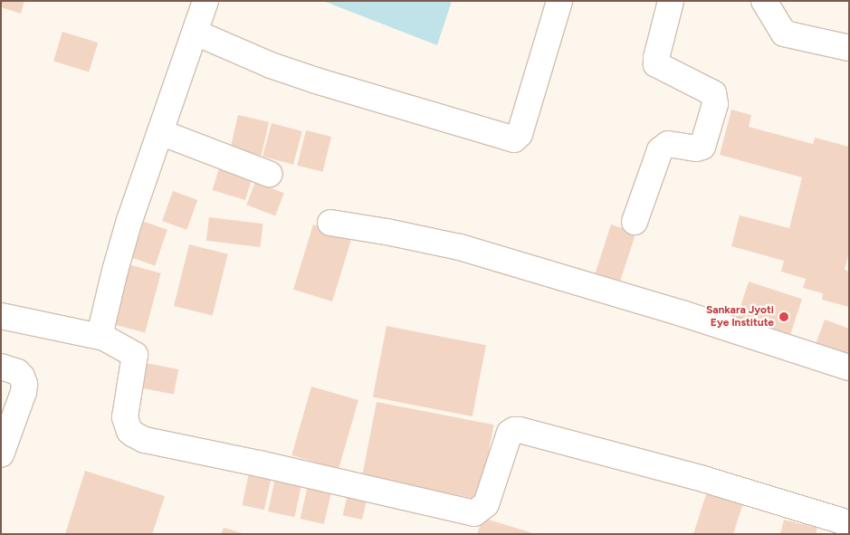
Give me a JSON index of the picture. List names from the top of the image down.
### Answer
{
  "places": ["Sankara Jyoti Eye Institute"]
}
